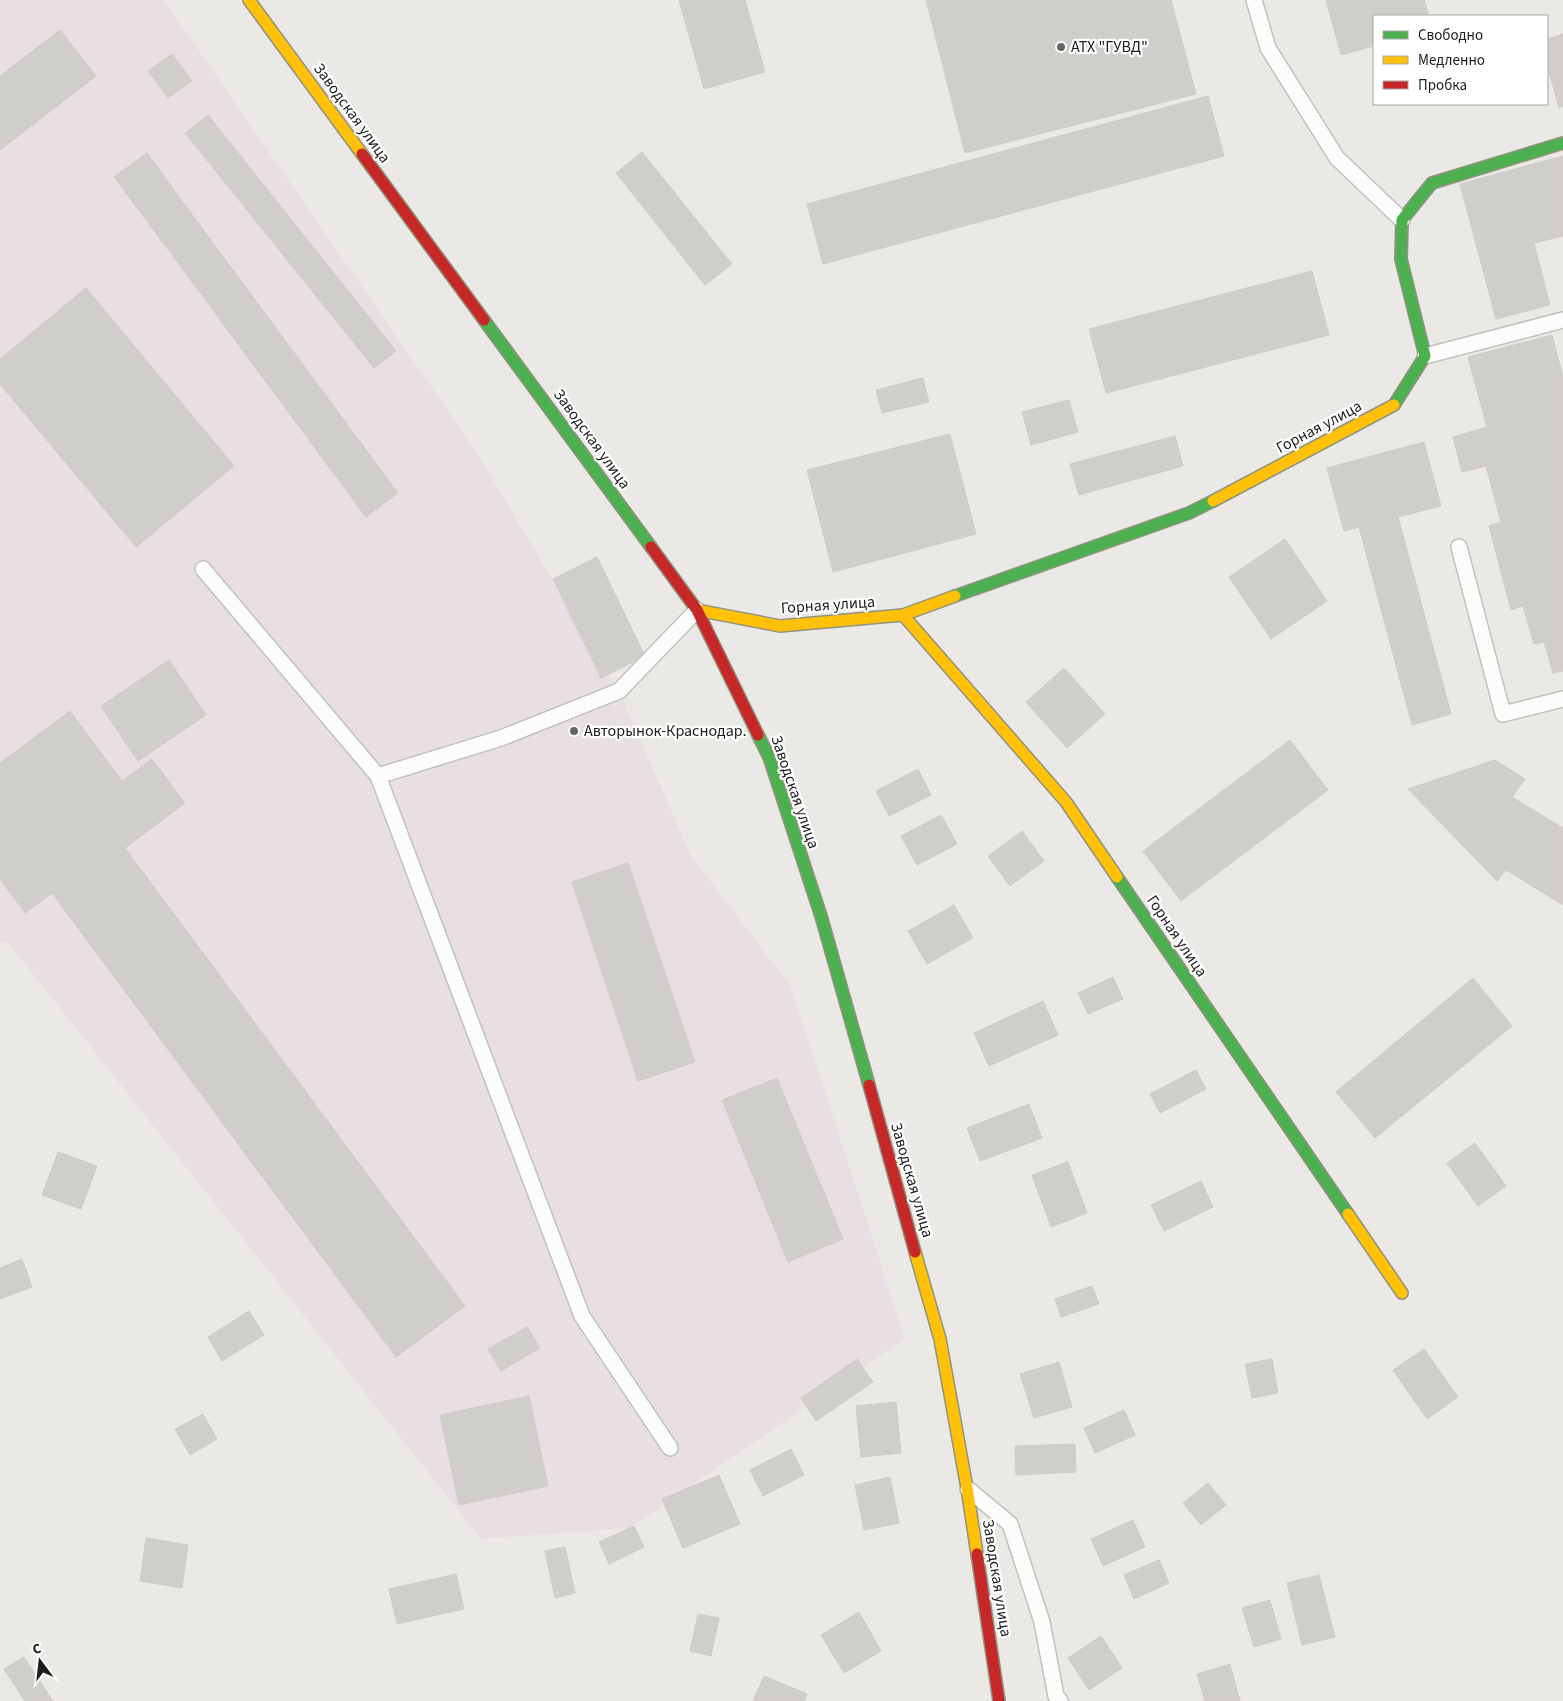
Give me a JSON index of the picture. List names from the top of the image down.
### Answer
{
  "streets": {
    "street": ["Заводская улица", "Горная улица"]
  },
  "crossings": [
    ["Заводская улица", "Горная улица"]
  ],
  "places": ["АТХ \"ГУВД\"", "Авторынок-Краснодар."],
  "legend": ["Свободно", "Медленно", "Пробка"],
  "north": "top"
}
